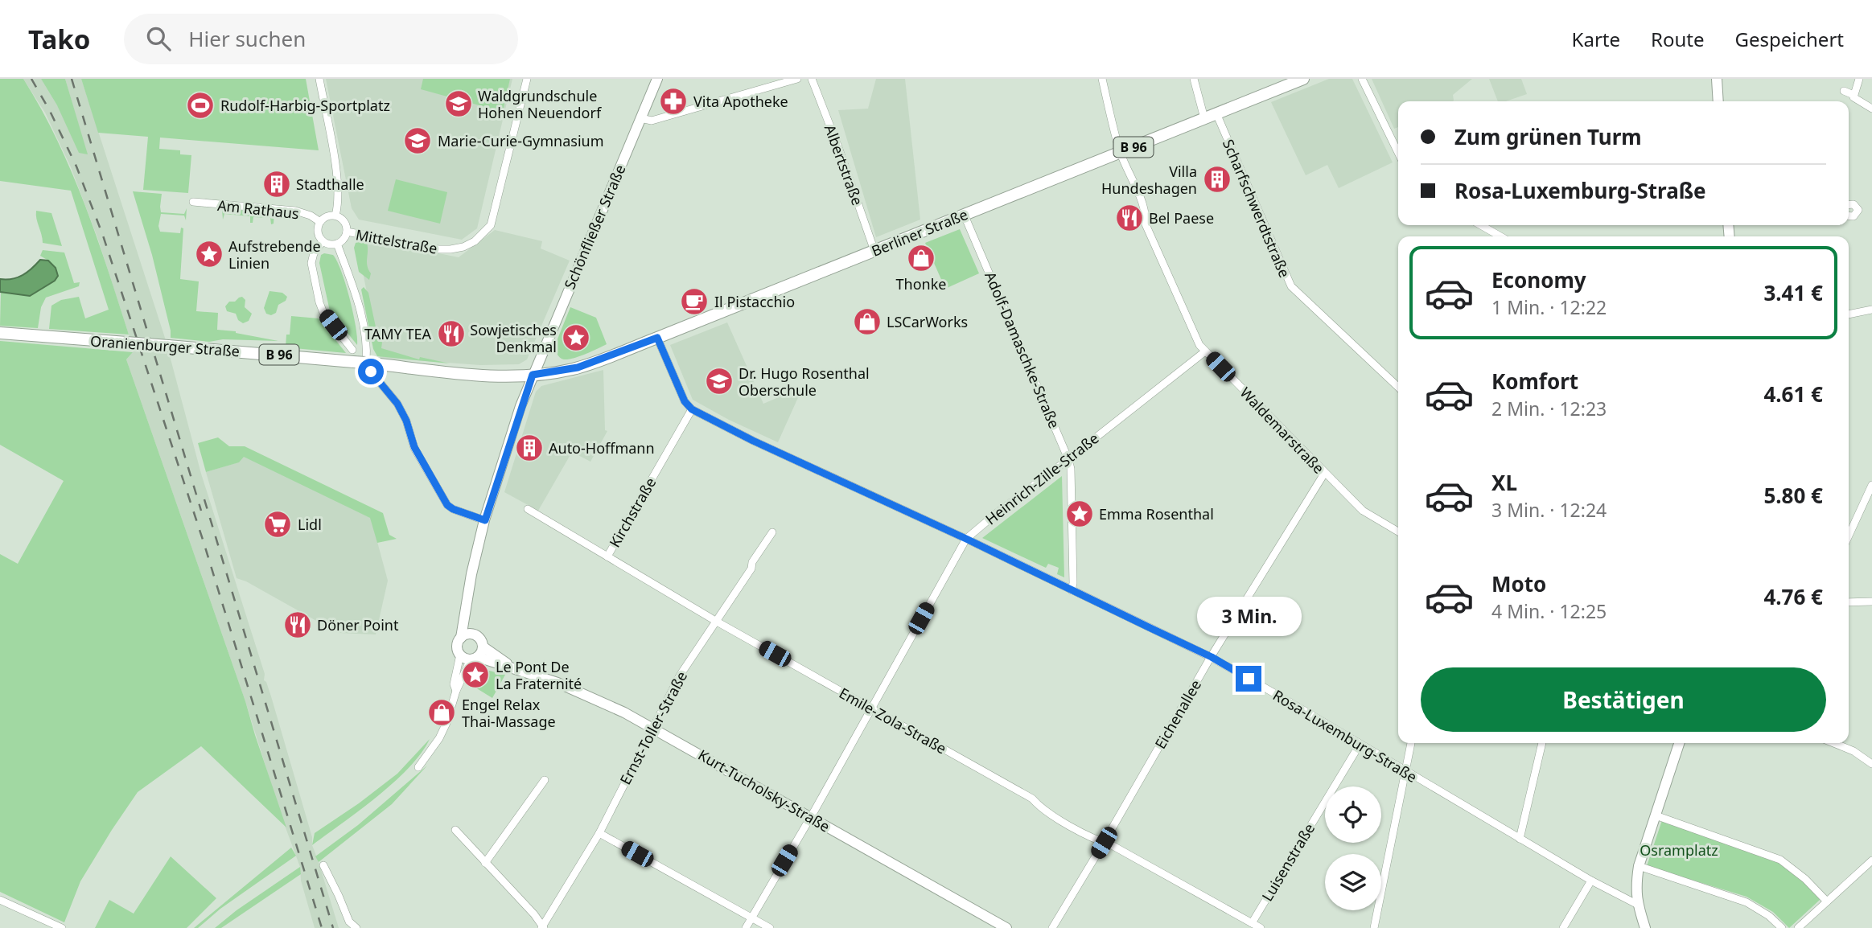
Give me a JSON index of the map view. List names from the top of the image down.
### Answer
{
  "streets": {
    "main road": [
      "B 96",
      "Schönfließer Straße",
      "Berliner Straße",
      "Oranienburger Straße",
      "Kurt-Tucholsky-Straße"
    ],
    "street": [
      "Albertstraße",
      "Scharfschwerdtstraße",
      "Am Rathaus",
      "Mittelstraße",
      "Adolf-Damaschke-Straße",
      "Waldemarstraße",
      "Heinrich-Zille-Straße",
      "Kirchstraße",
      "Eichenallee",
      "Emile-Zola-Straße",
      "Ernst-Toller-Straße",
      "Rosa-Luxemburg-Straße",
      "Luisenstraße"
    ]
  },
  "crossings": [
    ["Albertstraße", "Berliner Straße"],
    ["Scharfschwerdtstraße", "Berliner Straße"],
    ["Am Rathaus", "Mittelstraße"],
    ["Schönfließer Straße", "Berliner Straße"],
    ["Schönfließer Straße", "Oranienburger Straße"],
    ["Schönfließer Straße", "Kurt-Tucholsky-Straße"],
    ["Berliner Straße", "Oranienburger Straße"],
    ["Berliner Straße", "Adolf-Damaschke-Straße"],
    ["Berliner Straße", "Waldemarstraße"],
    ["Adolf-Damaschke-Straße", "Heinrich-Zille-Straße"],
    ["Adolf-Damaschke-Straße", "Rosa-Luxemburg-Straße"],
    ["Waldemarstraße", "Heinrich-Zille-Straße"],
    ["Waldemarstraße", "Eichenallee"],
    ["Heinrich-Zille-Straße", "Emile-Zola-Straße"],
    ["Heinrich-Zille-Straße", "Rosa-Luxemburg-Straße"],
    ["Heinrich-Zille-Straße", "Kurt-Tucholsky-Straße"],
    ["Kirchstraße", "Emile-Zola-Straße"],
    ["Kirchstraße", "Rosa-Luxemburg-Straße"],
    ["Eichenallee", "Emile-Zola-Straße"],
    ["Eichenallee", "Rosa-Luxemburg-Straße"],
    ["Emile-Zola-Straße", "Ernst-Toller-Straße"],
    ["Emile-Zola-Straße", "Luisenstraße"],
    ["Ernst-Toller-Straße", "Kurt-Tucholsky-Straße"],
    ["Rosa-Luxemburg-Straße", "Luisenstraße"]
  ],
  "parks": ["Osramplatz"],
  "places": {
    "pharmacy": ["Vita Apotheke"],
    "school or university": ["Waldgrundschule Hohen Neuendorf", "Marie-Curie-Gymnasium", "Dr. Hugo Rosenthal Oberschule"],
    "sports": ["Rudolf-Harbig-Sportplatz"],
    "building": ["Villa Hundeshagen", "Stadthalle", "Auto-Hoffmann"],
    "restaurant": ["Bel Paese", "TAMY TEA", "Döner Point"],
    "place": [
      "Aufstrebende Linien",
      "Sowjetisches Denkmal",
      "Emma Rosenthal",
      "Le Pont De La Fraternité"
    ],
    "shop": ["Thonke", "LSCarWorks", "Engel Relax Thai-Massage"],
    "cafe": ["Il Pistacchio"],
    "supermarket": ["Lidl"]
  },
  "page": {
    "header": "Tako",
    "search": "Hier suchen",
    "nav": ["Karte", "Route", "Gespeichert"],
    "banner": ["Zum grünen Turm", "Rosa-Luxemburg-Straße"],
    "list": [
      {
        "name": "Economy",
        "note": "1 Min. · 12:22",
        "value": "3.41 €"
      },
      {
        "name": "Komfort",
        "note": "2 Min. · 12:23",
        "value": "4.61 €"
      },
      {
        "name": "XL",
        "note": "3 Min. · 12:24",
        "value": "5.80 €"
      },
      {
        "name": "Moto",
        "note": "4 Min. · 12:25",
        "value": "4.76 €"
      }
    ],
    "bubble": "3 Min.",
    "buttons": "Bestätigen"
  }
}
